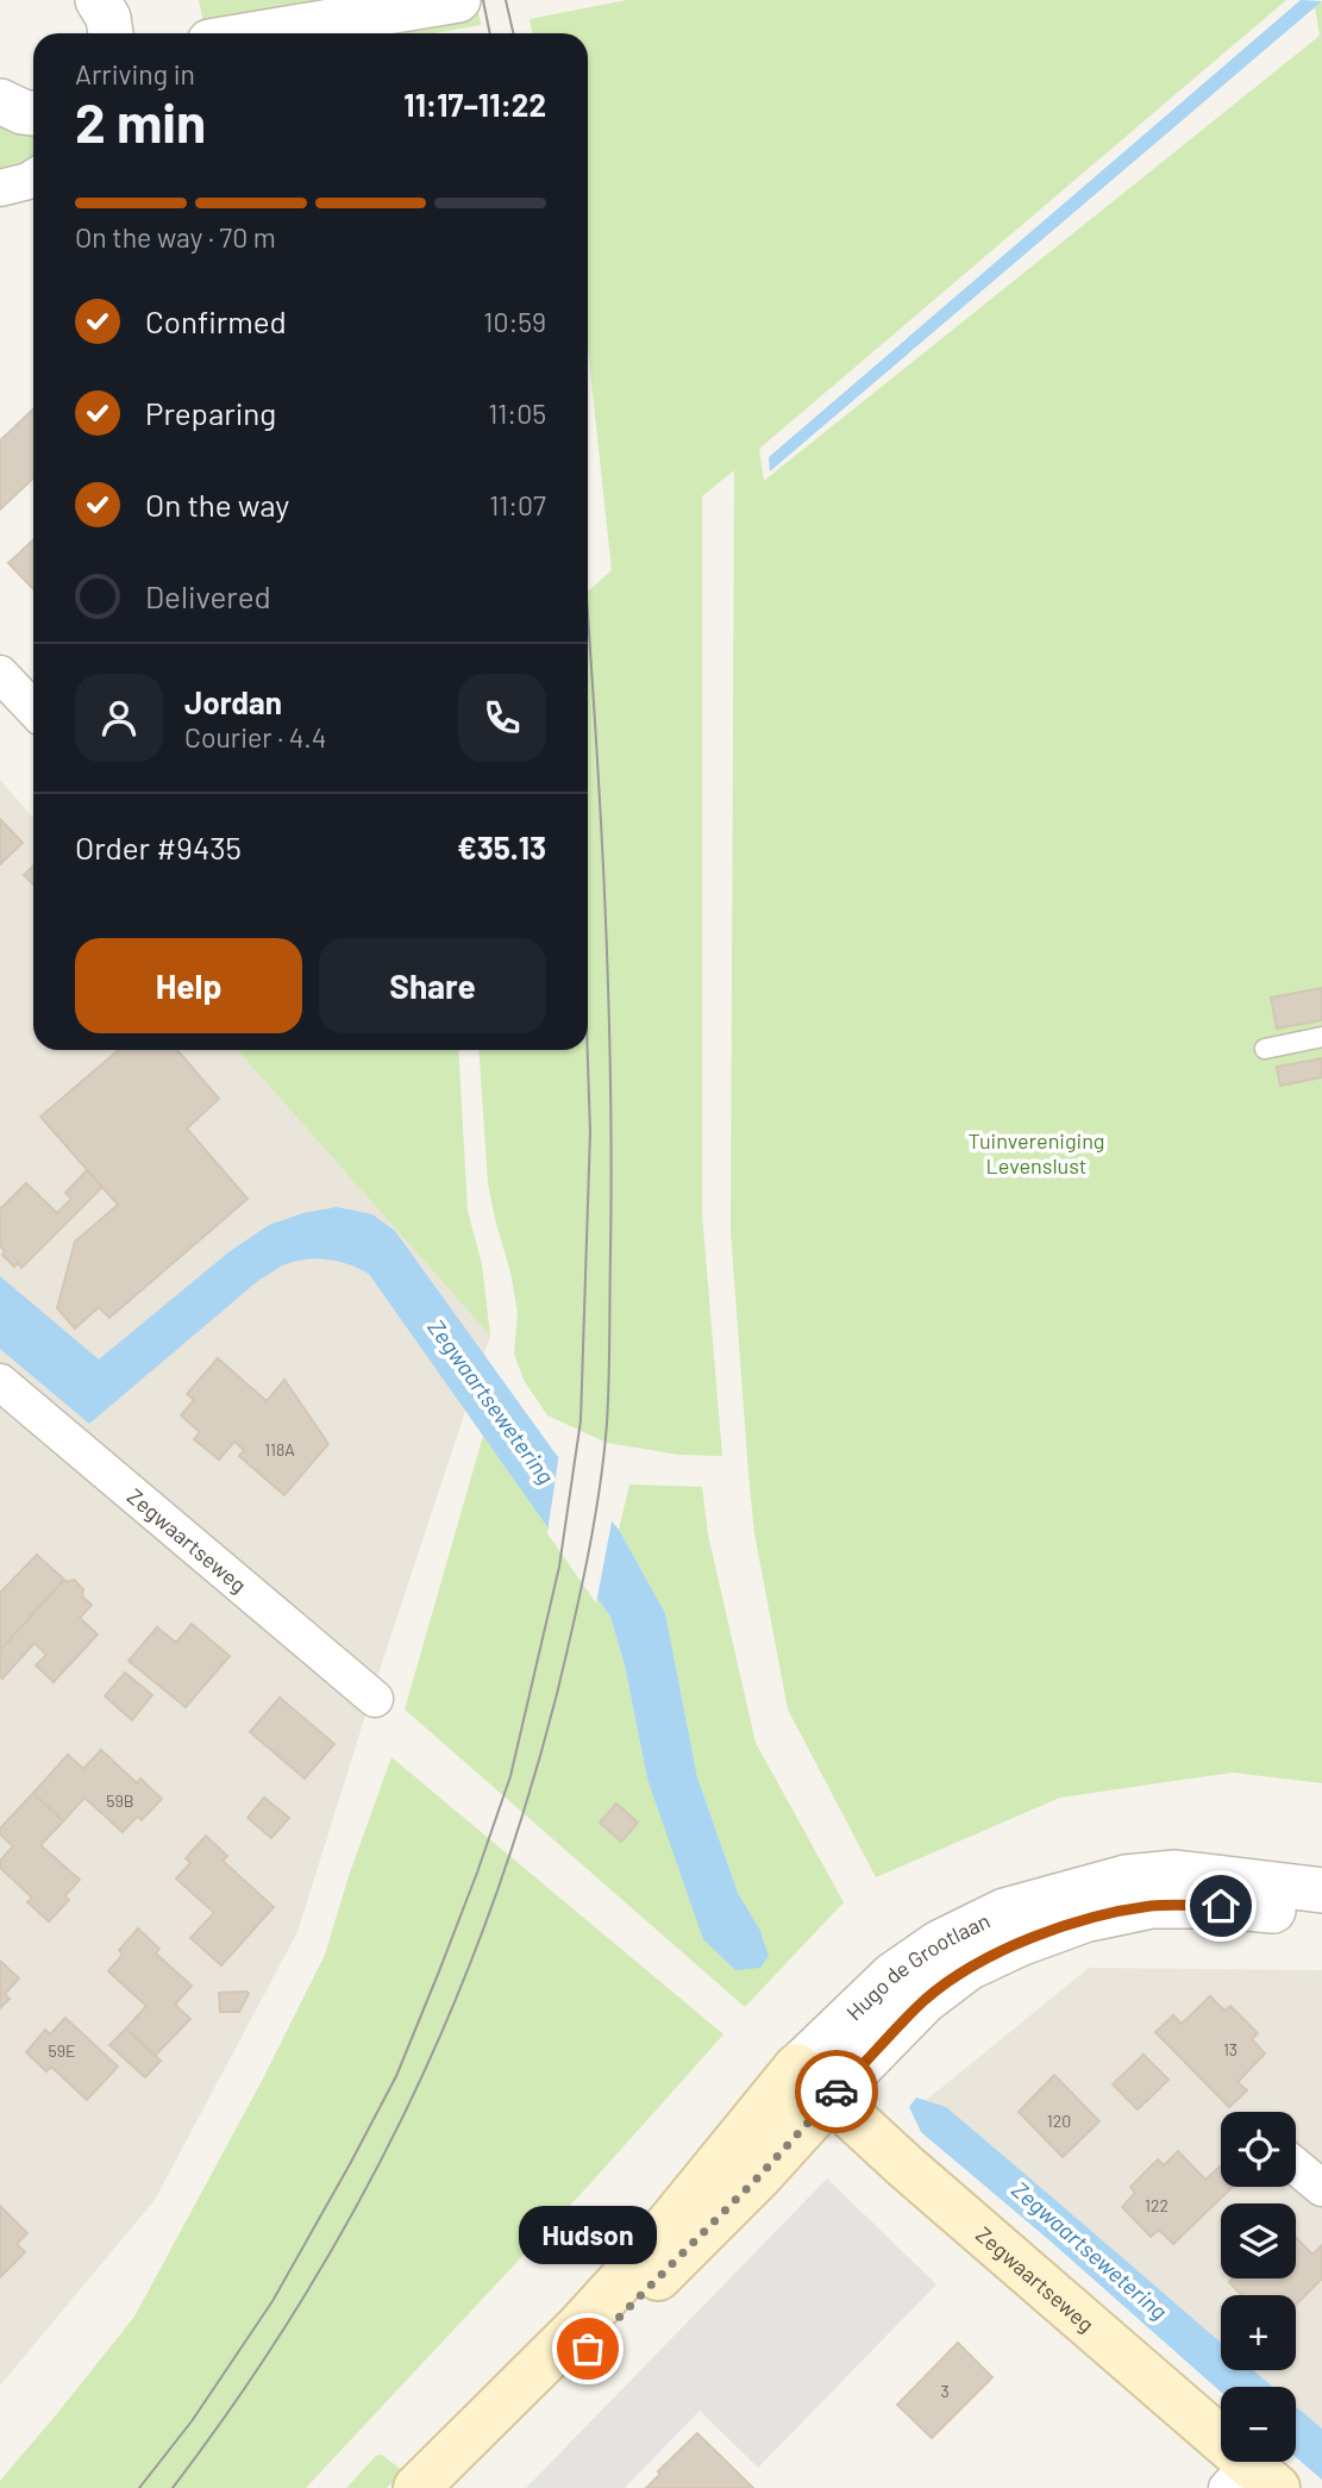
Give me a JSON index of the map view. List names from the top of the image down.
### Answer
{
  "streets": {
    "main road": ["Zegwaartseweg", "Hugo de Grootlaan"]
  },
  "crossings": [
    ["Zegwaartseweg", "Hugo de Grootlaan"]
  ],
  "water": ["Zegwaartsewetering"],
  "parks": ["Tuinvereniging Levenslust"],
  "places": ["Hudson"],
  "house_numbers": [
    "118A",
    "59B",
    "13",
    "59E",
    "120",
    "122",
    "3"
  ],
  "page": {
    "heading": ["2 min", "Arriving in", "11:17–11:22"],
    "panel": [
      "Jordan",
      "Courier · 4.4",
      "Order #9435",
      "€35.13"
    ],
    "bar": "On the way · 70 m",
    "list": [
      ["Confirmed", "10:59"],
      ["Preparing", "11:05"],
      ["On the way", "11:07"],
      "Delivered"
    ],
    "buttons": ["Help", "Share"],
    "map_buttons": ["+", "−"],
    "bubble": "Hudson"
  }
}
